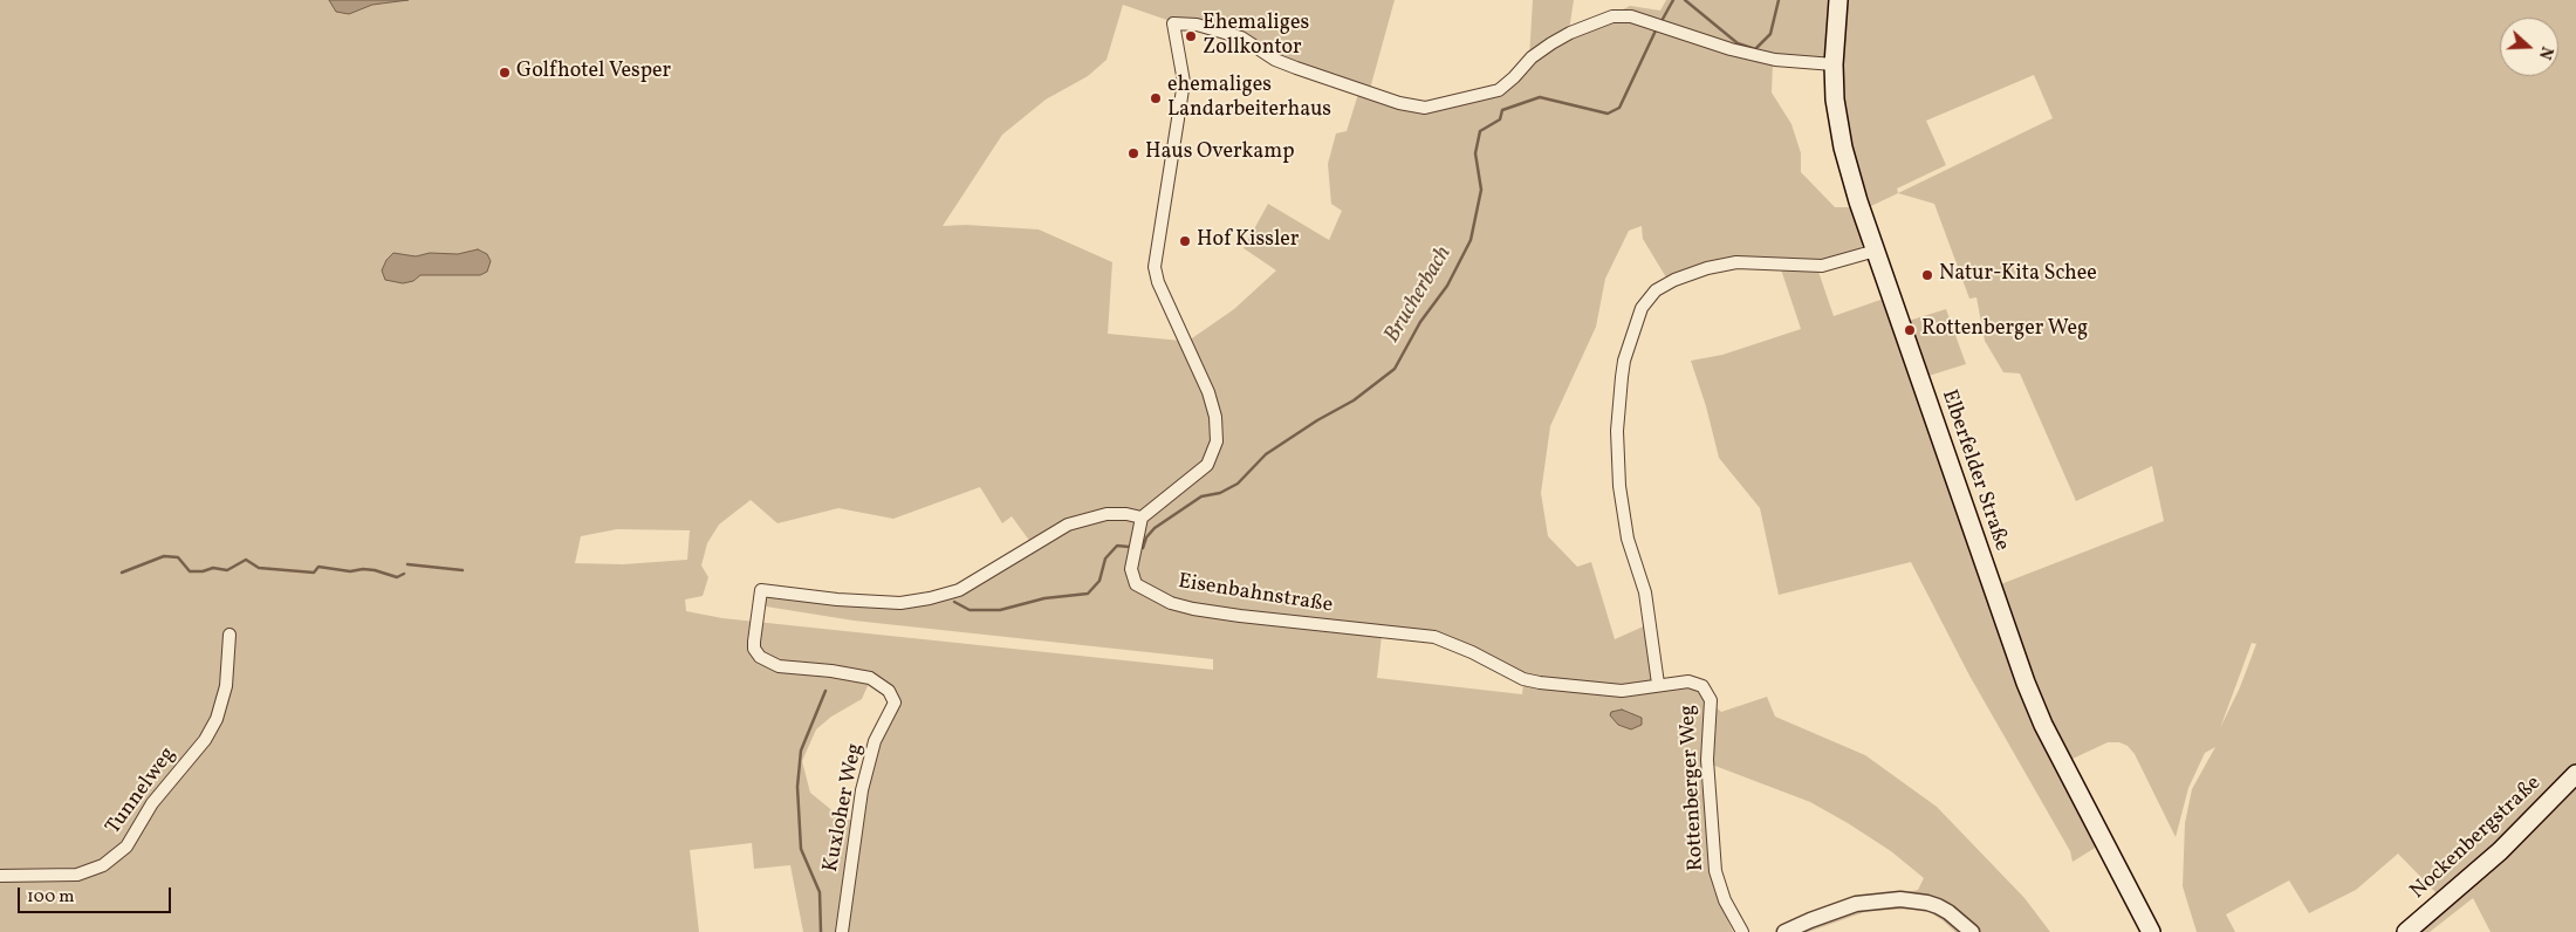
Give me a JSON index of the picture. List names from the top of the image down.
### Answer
{
  "streets": {
    "main road": ["Elberfelder Straße", "Nockenbergstraße"],
    "street": [
      "Eisenbahnstraße",
      "Rottenberger Weg",
      "Tunnelweg",
      "Kuxloher Weg"
    ]
  },
  "crossings": [
    ["Elberfelder Straße", "Rottenberger Weg"],
    ["Eisenbahnstraße", "Rottenberger Weg"],
    ["Eisenbahnstraße", "Kuxloher Weg"]
  ],
  "water": ["Brucherbach"],
  "places": [
    "Ehemaliges Zollkontor",
    "Golfhotel Vesper",
    "ehemaliges Landarbeiterhaus",
    "Haus Overkamp",
    "Hof Kissler",
    "Natur-Kita Schee",
    "Rottenberger Weg"
  ],
  "scale_bar": "100 m",
  "north": "right"
}
